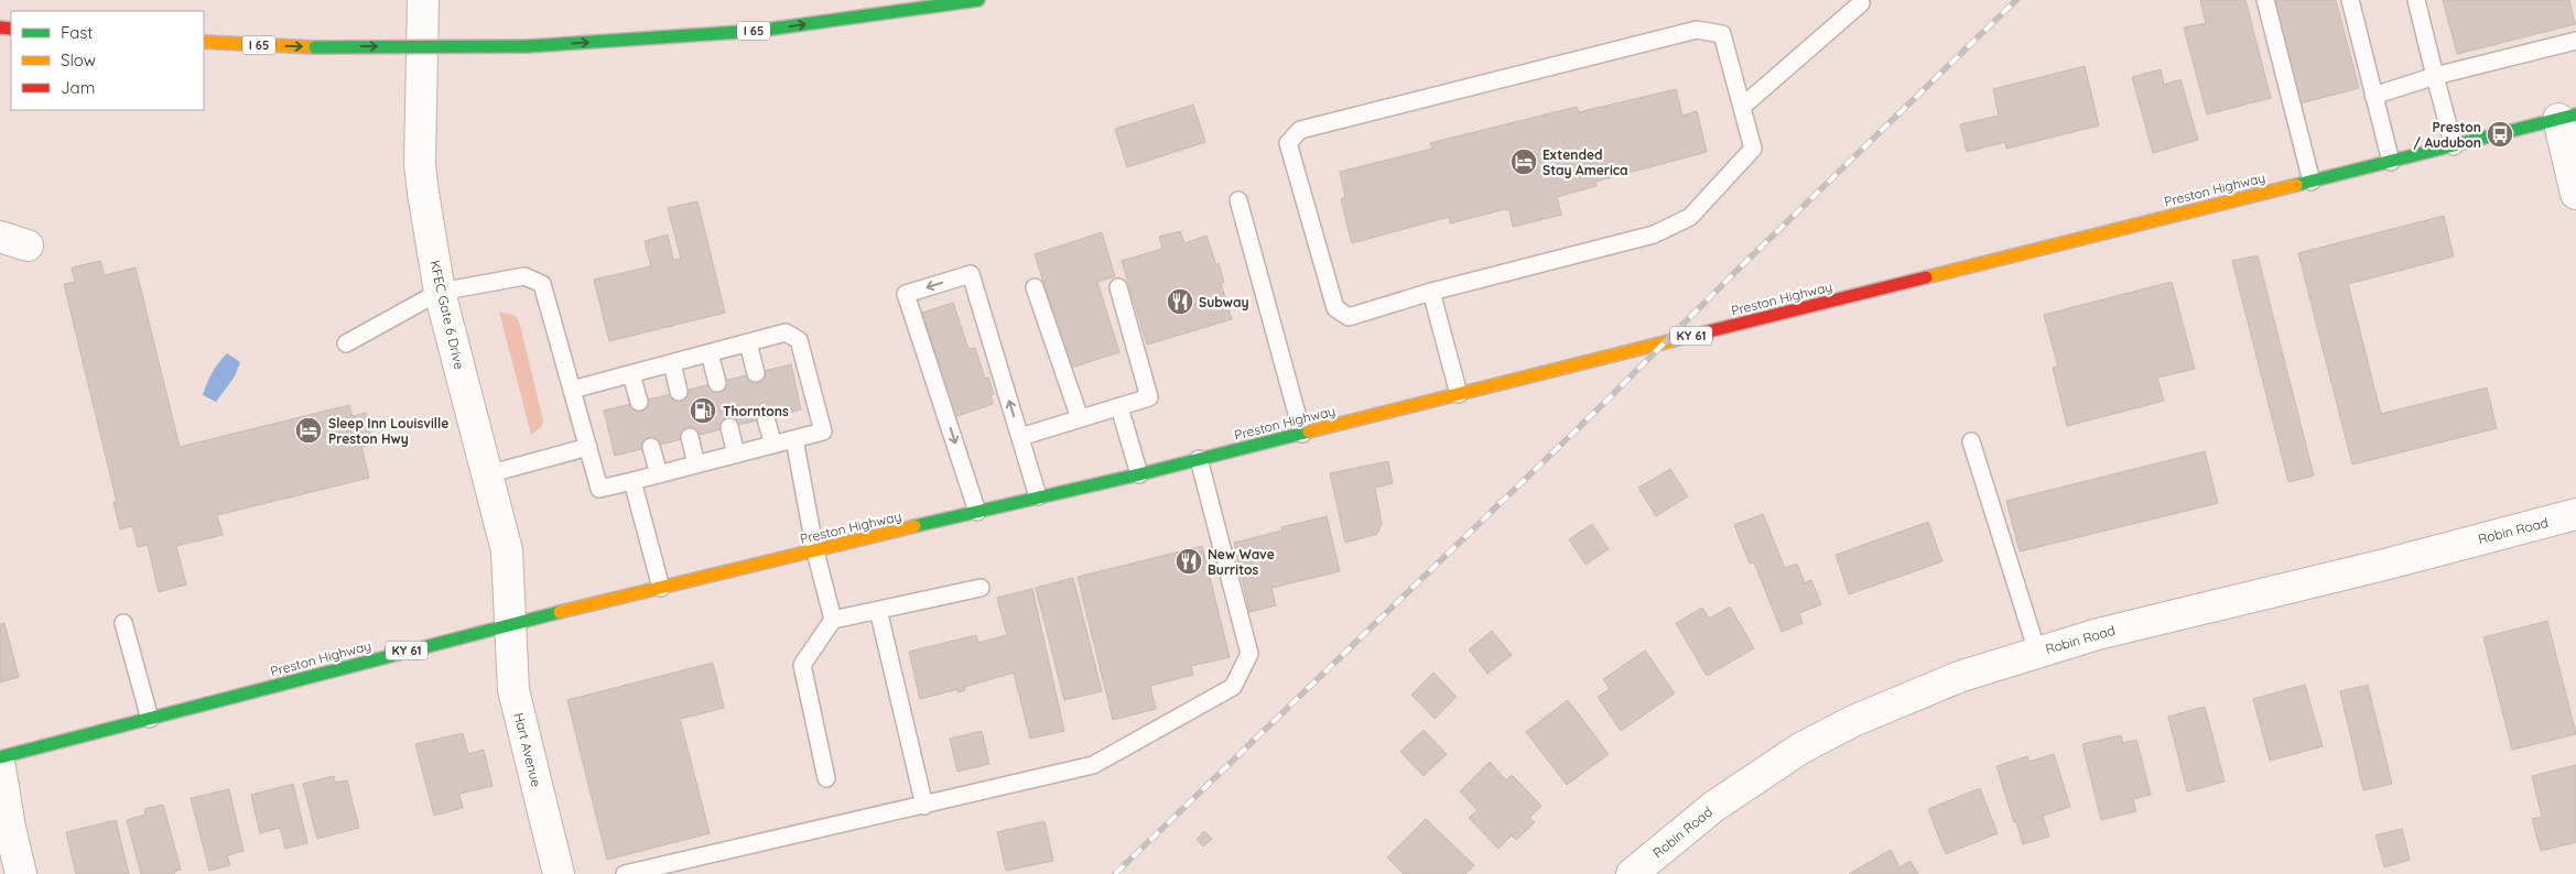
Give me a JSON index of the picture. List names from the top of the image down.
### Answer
{
  "streets": {
    "main road": ["I 65", "Preston Highway", "KY 61"],
    "street": ["KFEC Gate 6 Drive", "Robin Road", "Hart Avenue"]
  },
  "crossings": [
    ["Preston Highway", "KFEC Gate 6 Drive"],
    ["Preston Highway", "Hart Avenue"],
    ["KFEC Gate 6 Drive", "Hart Avenue"]
  ],
  "places": {
    "bus stop": ["Preston / Audubon"],
    "hotel": ["Extended Stay America", "Sleep Inn Louisville Preston Hwy"],
    "restaurant": ["Subway", "New Wave Burritos"],
    "fuel station": ["Thorntons"]
  },
  "legend": ["Fast", "Slow", "Jam"]
}
